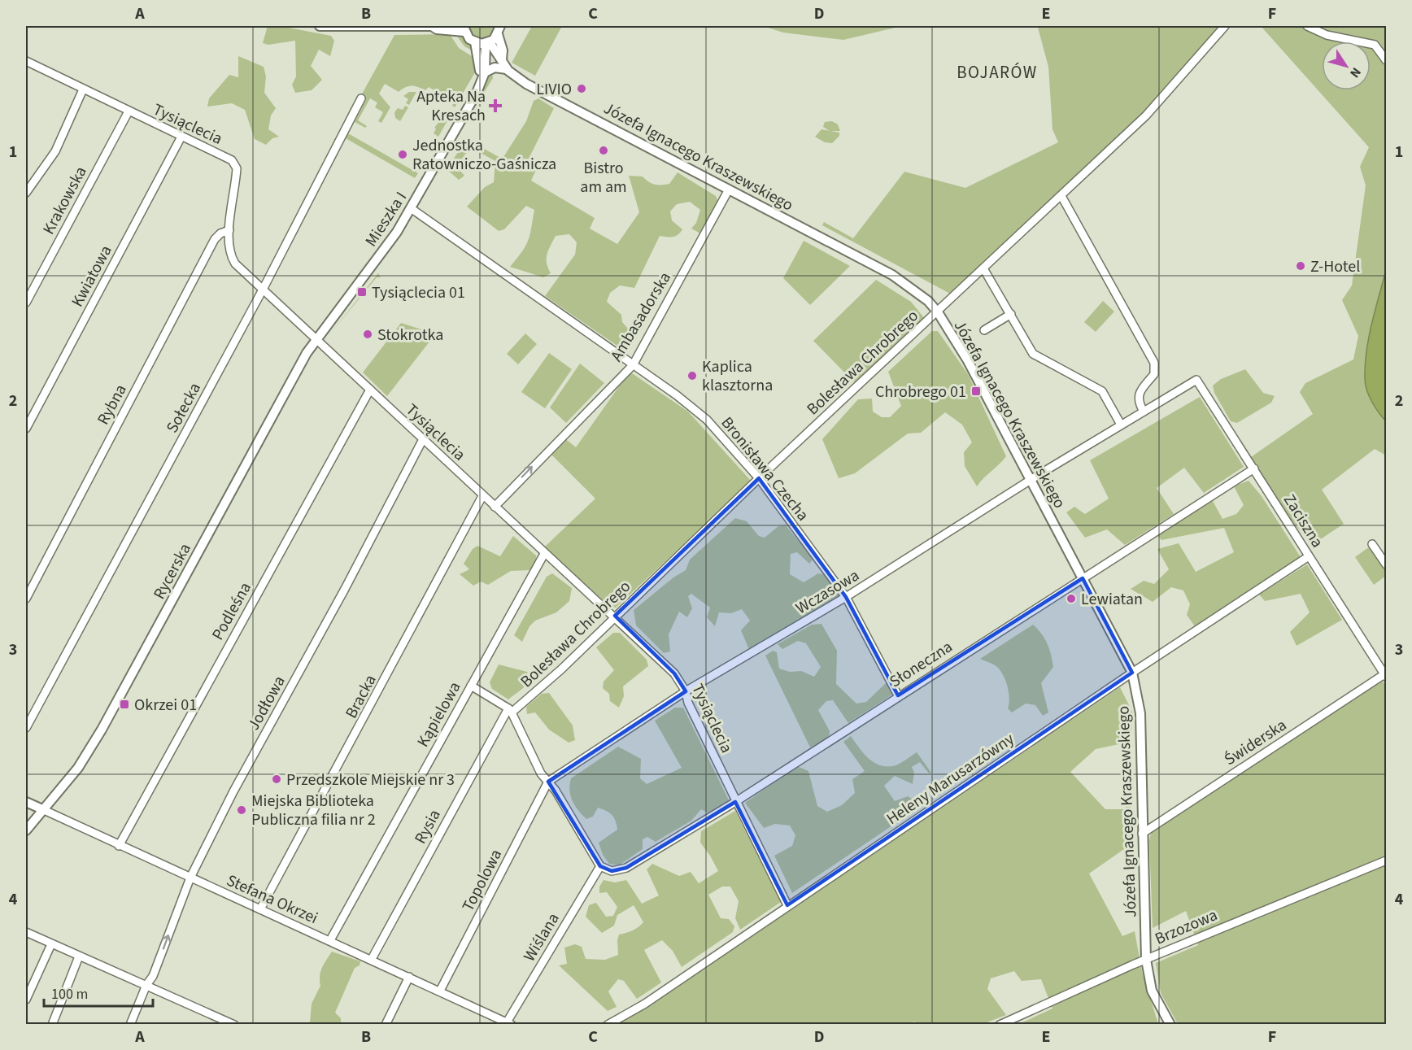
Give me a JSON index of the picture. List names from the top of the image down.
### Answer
{
  "streets": {
    "street": [
      "Tysiąclecia",
      "Józefa Ignacego Kraszewskiego",
      "Krakowska",
      "Mieszka I",
      "Kwiatowa",
      "Ambasadorska",
      "Bolesława Chrobrego",
      "Rybna",
      "Sołecka",
      "Bronisława Czecha",
      "Zaciszna",
      "Rycerska",
      "Wczasowa",
      "Podleśna",
      "Słoneczna",
      "Bracka",
      "Jodłowa",
      "Kąpielowa",
      "Świderska",
      "Heleny Marusarzówny",
      "Rysia",
      "Topolowa",
      "Stefana Okrzei",
      "Brzozowa",
      "Wiślana"
    ]
  },
  "crossings": [
    ["Tysiąclecia", "Krakowska"],
    ["Tysiąclecia", "Mieszka I"],
    ["Tysiąclecia", "Kwiatowa"],
    ["Tysiąclecia", "Ambasadorska"],
    ["Tysiąclecia", "Bolesława Chrobrego"],
    ["Tysiąclecia", "Rybna"],
    ["Tysiąclecia", "Sołecka"],
    ["Tysiąclecia", "Rycerska"],
    ["Tysiąclecia", "Wczasowa"],
    ["Tysiąclecia", "Podleśna"],
    ["Tysiąclecia", "Słoneczna"],
    ["Tysiąclecia", "Bracka"],
    ["Tysiąclecia", "Jodłowa"],
    ["Tysiąclecia", "Kąpielowa"],
    ["Tysiąclecia", "Heleny Marusarzówny"],
    ["Józefa Ignacego Kraszewskiego", "Ambasadorska"],
    ["Józefa Ignacego Kraszewskiego", "Bolesława Chrobrego"],
    ["Józefa Ignacego Kraszewskiego", "Wczasowa"],
    ["Józefa Ignacego Kraszewskiego", "Słoneczna"],
    ["Józefa Ignacego Kraszewskiego", "Świderska"],
    ["Józefa Ignacego Kraszewskiego", "Heleny Marusarzówny"],
    ["Józefa Ignacego Kraszewskiego", "Brzozowa"],
    ["Mieszka I", "Bronisława Czecha"],
    ["Mieszka I", "Rycerska"],
    ["Ambasadorska", "Bronisława Czecha"],
    ["Bolesława Chrobrego", "Bronisława Czecha"],
    ["Bolesława Chrobrego", "Rysia"],
    ["Bronisława Czecha", "Wczasowa"],
    ["Bronisława Czecha", "Słoneczna"],
    ["Zaciszna", "Wczasowa"],
    ["Zaciszna", "Słoneczna"],
    ["Zaciszna", "Świderska"],
    ["Zaciszna", "Heleny Marusarzówny"],
    ["Rycerska", "Stefana Okrzei"],
    ["Wczasowa", "Topolowa"],
    ["Podleśna", "Stefana Okrzei"],
    ["Słoneczna", "Wiślana"],
    ["Bracka", "Stefana Okrzei"],
    ["Jodłowa", "Stefana Okrzei"],
    ["Kąpielowa", "Stefana Okrzei"],
    ["Rysia", "Stefana Okrzei"],
    ["Topolowa", "Stefana Okrzei"],
    ["Stefana Okrzei", "Wiślana"]
  ],
  "one_way": ["Ambasadorska"],
  "districts": ["BOJARÓW"],
  "places": {
    "other": [
      "LIVIO",
      "Bistro am am",
      "Jednostka Ratowniczo-Gaśnicza",
      "Z-Hotel",
      "Stokrotka",
      "Kaplica klasztorna",
      "Lewiatan",
      "Przedszkole Miejskie nr 3",
      "Miejska Biblioteka Publiczna filia nr 2"
    ],
    "health": ["Apteka Na Kresach"],
    "transit": ["Tysiąclecia 01", "Chrobrego 01", "Okrzei 01"]
  },
  "scale_bar": "100 m",
  "north": "bottom right",
  "grid": {
    "columns": [
      "A",
      "B",
      "C",
      "D",
      "E",
      "F"
    ],
    "rows": [
      "1",
      "2",
      "3",
      "4"
    ]
  }
}
